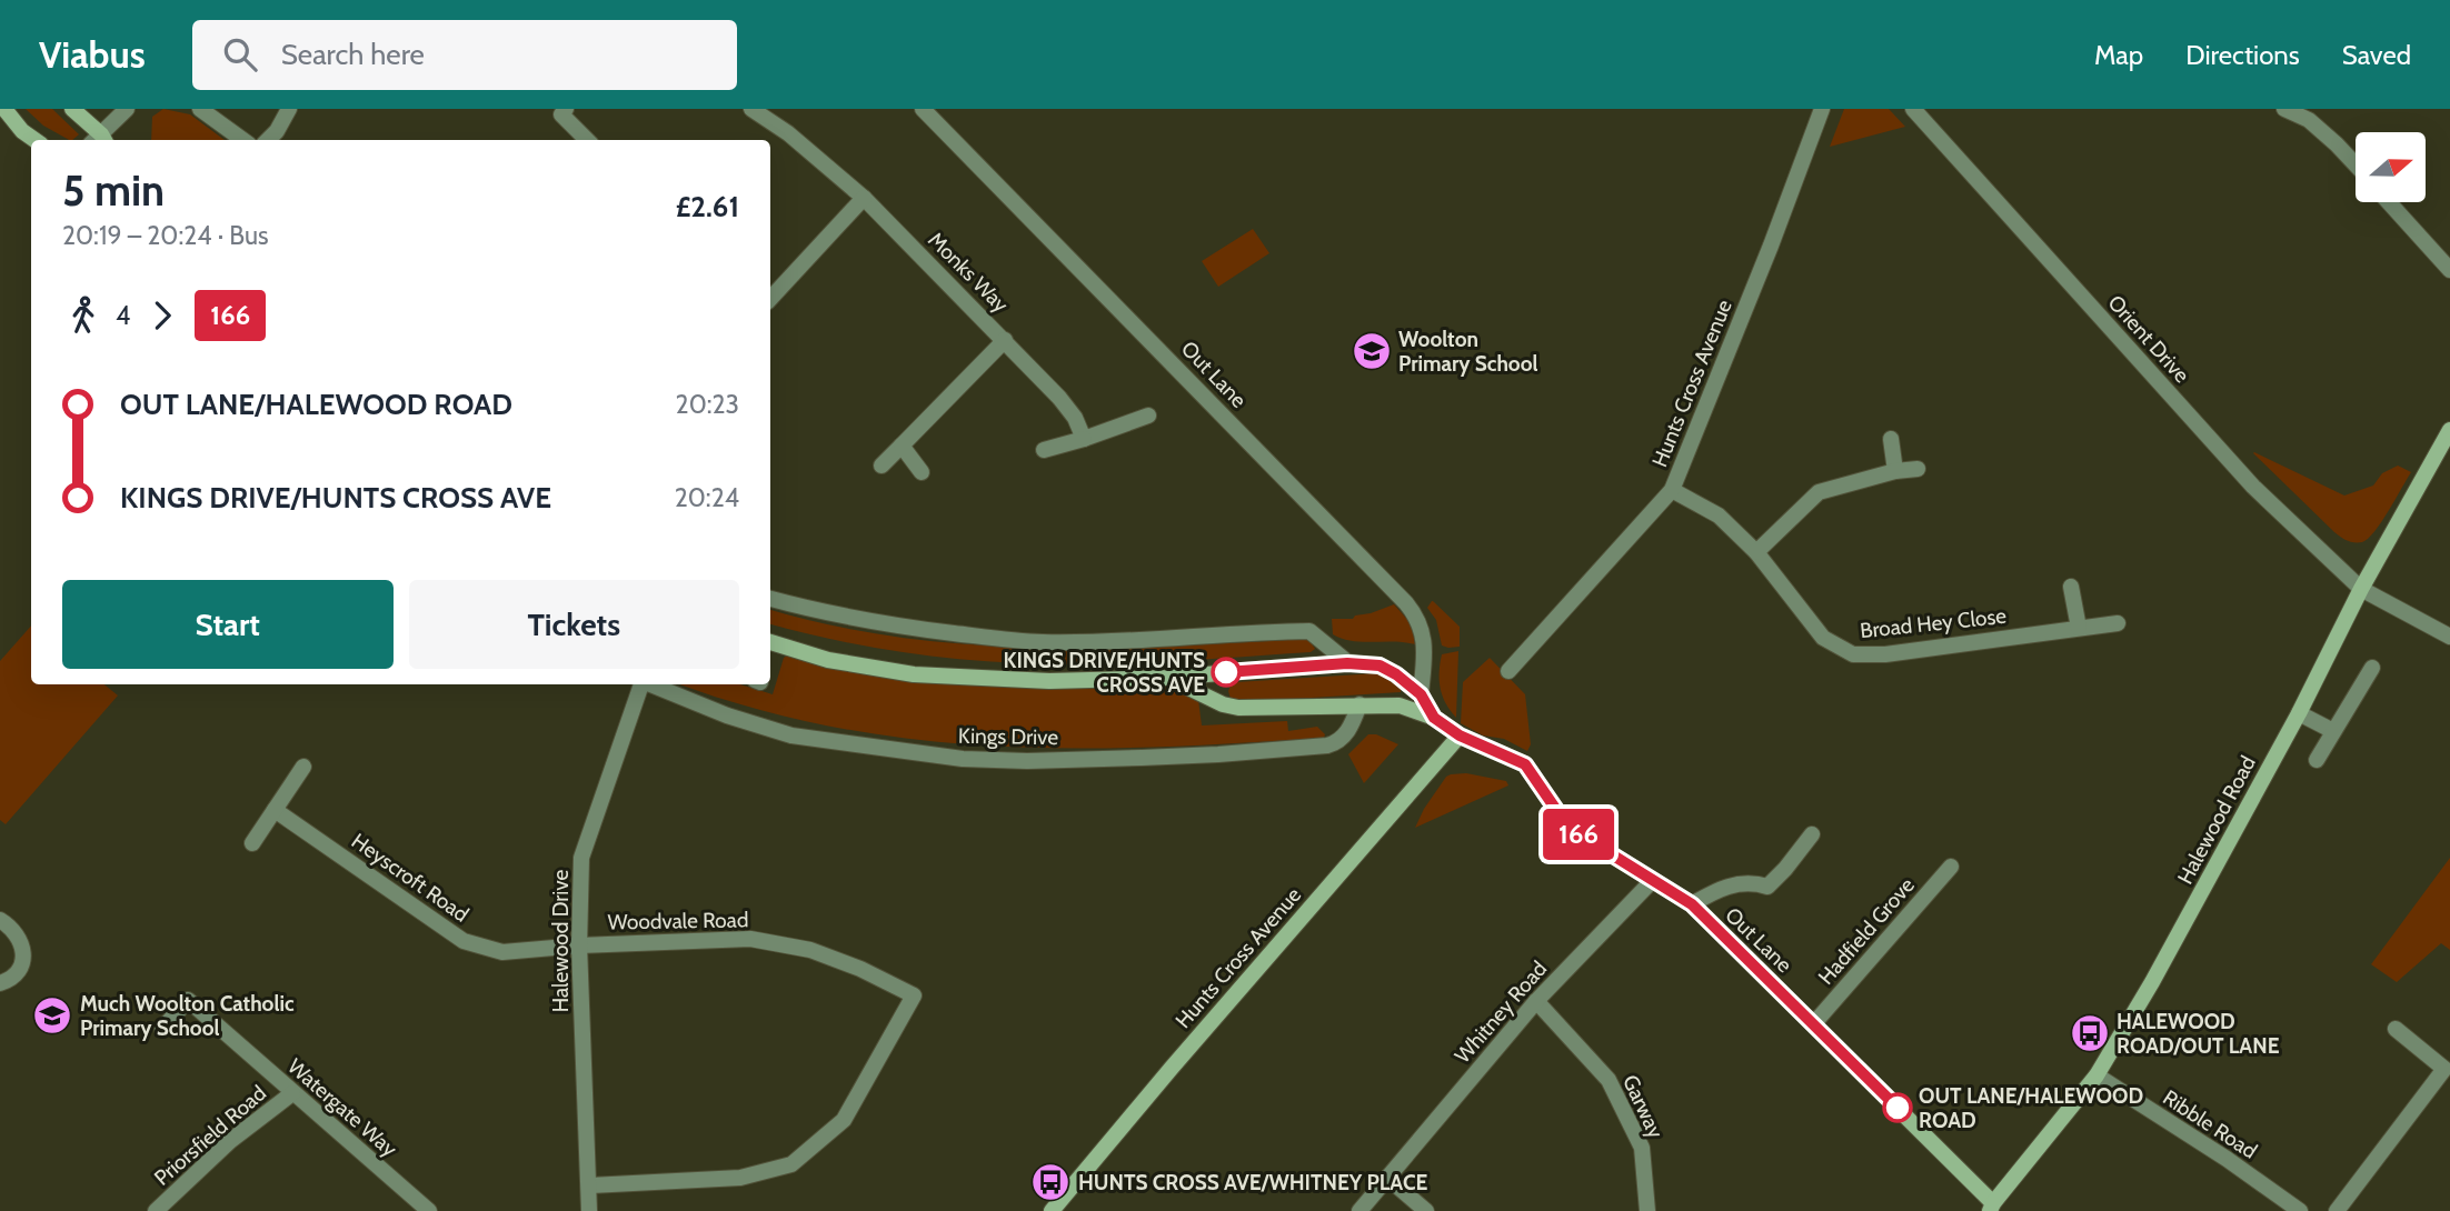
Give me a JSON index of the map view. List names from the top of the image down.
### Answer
{
  "streets": {
    "street": [
      "Monks Way",
      "Orient Drive",
      "Out Lane",
      "Hunts Cross Avenue",
      "Broad Hey Close",
      "Kings Drive",
      "Halewood Road",
      "Heyscroft Road",
      "Woodvale Road",
      "Hadfield Grove",
      "Halewood Drive",
      "Whitney Road",
      "Garway",
      "Watergate Way",
      "Ribble Road",
      "Priorsfield Road"
    ]
  },
  "crossings": [
    ["Orient Drive", "Halewood Road"],
    ["Out Lane", "Hunts Cross Avenue"],
    ["Out Lane", "Halewood Road"],
    ["Out Lane", "Hadfield Grove"],
    ["Out Lane", "Whitney Road"],
    ["Hunts Cross Avenue", "Broad Hey Close"],
    ["Halewood Road", "Ribble Road"],
    ["Heyscroft Road", "Woodvale Road"],
    ["Heyscroft Road", "Halewood Drive"],
    ["Woodvale Road", "Halewood Drive"],
    ["Whitney Road", "Garway"],
    ["Watergate Way", "Priorsfield Road"]
  ],
  "places": {
    "school or university": ["Woolton Primary School", "Much Woolton Catholic Primary School"],
    "other": ["KINGS DRIVE/HUNTS CROSS AVE", "OUT LANE/HALEWOOD ROAD"],
    "bus stop": ["HALEWOOD ROAD/OUT LANE", "HUNTS CROSS AVE/WHITNEY PLACE"]
  },
  "lines": ["bus line 166"],
  "north": "right",
  "page": {
    "header": "Viabus",
    "search": "Search here",
    "nav": ["Map", "Directions", "Saved"],
    "on_map": "166",
    "heading": ["5 min", "20:19 – 20:24 · Bus", "£2.61"],
    "legs": ["4", "166"],
    "list": [
      {
        "name": "OUT LANE/HALEWOOD ROAD",
        "value": "20:23"
      },
      {
        "name": "KINGS DRIVE/HUNTS CROSS AVE",
        "value": "20:24"
      }
    ],
    "buttons": ["Start", "Tickets"]
  }
}
